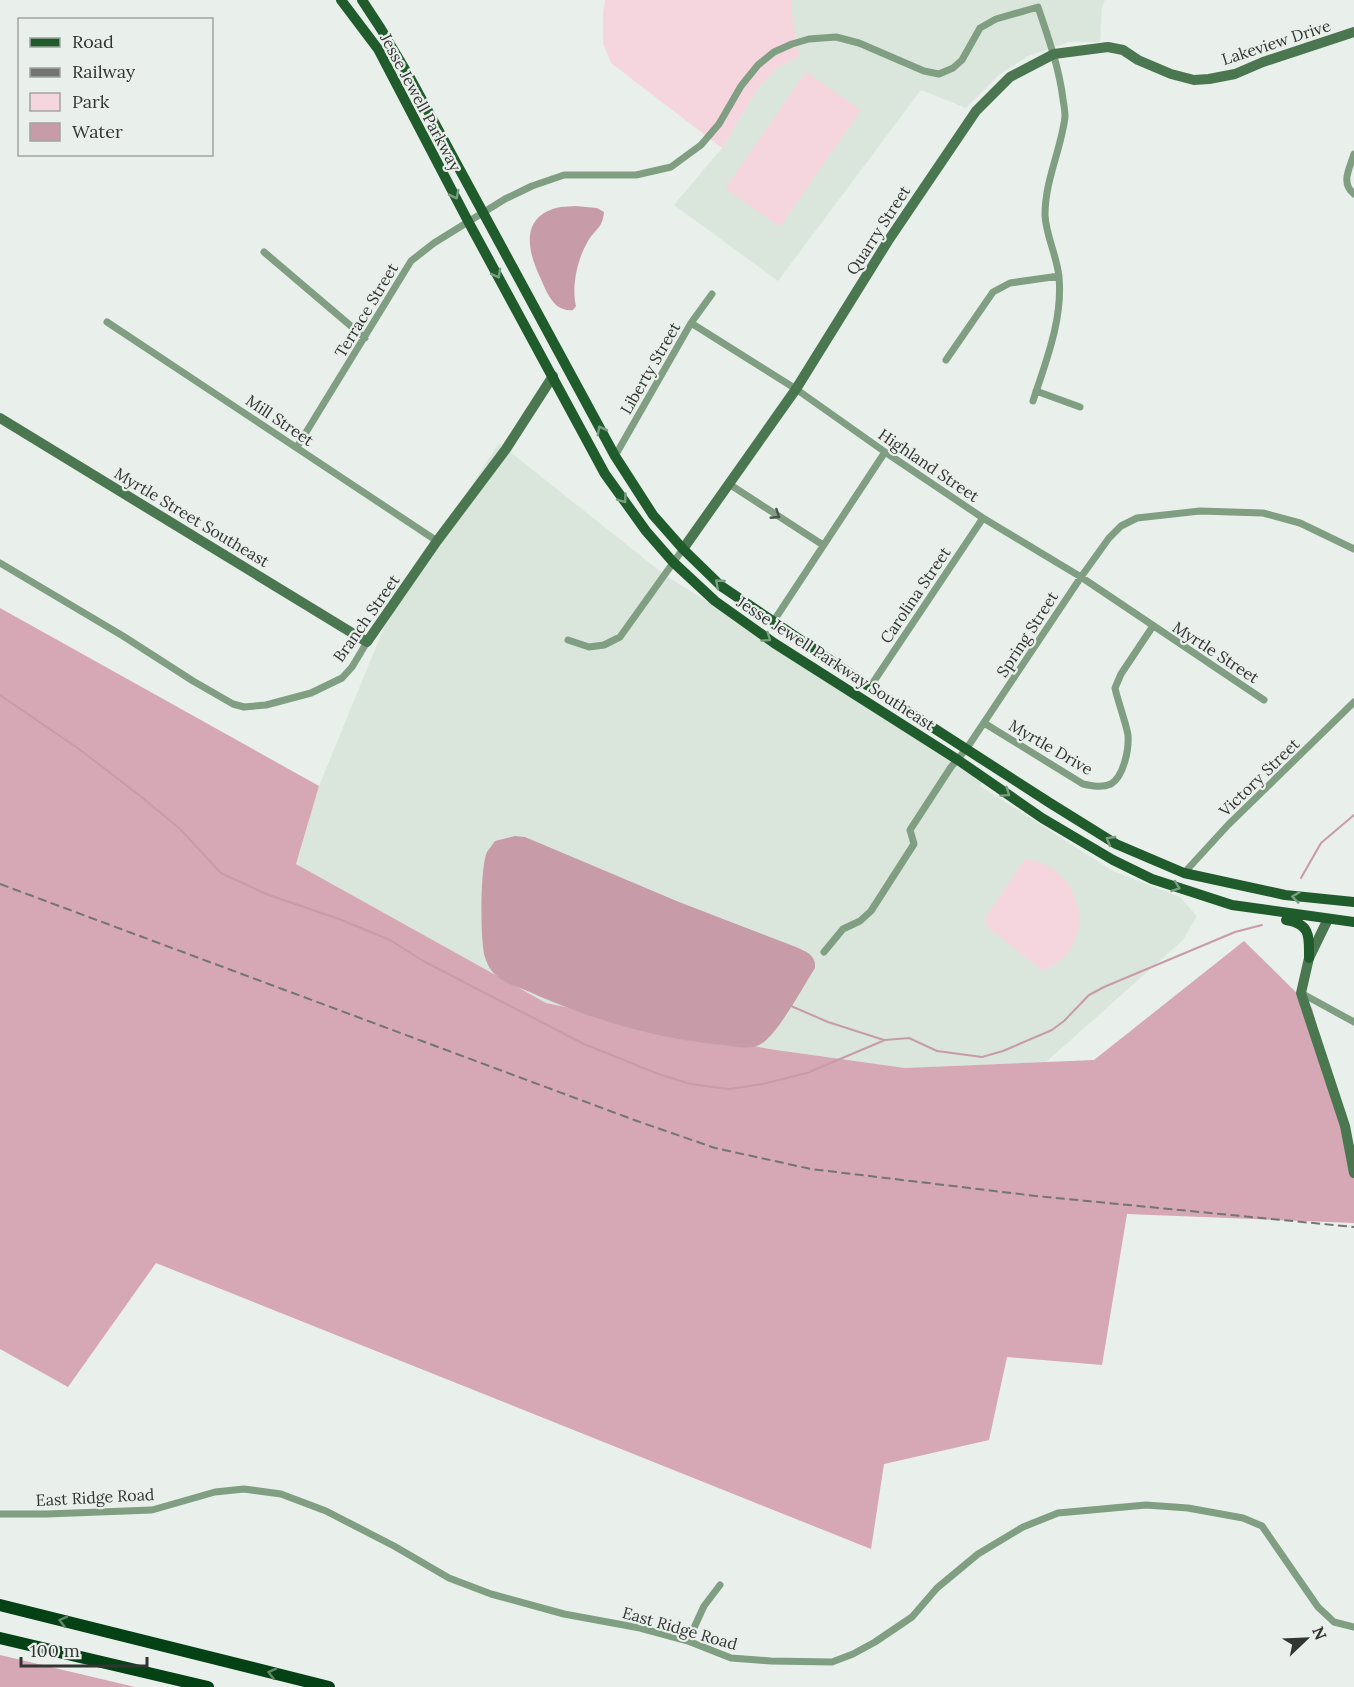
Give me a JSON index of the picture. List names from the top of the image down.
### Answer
{
  "streets": {
    "main road": ["Jesse Jewell Parkway", "Jesse Jewell Parkway Southeast"],
    "street": [
      "Lakeview Drive",
      "Quarry Street",
      "Terrace Street",
      "Liberty Street",
      "Mill Street",
      "Highland Street",
      "Myrtle Street Southeast",
      "Carolina Street",
      "Branch Street",
      "Spring Street",
      "Myrtle Street",
      "Myrtle Drive",
      "Victory Street",
      "East Ridge Road"
    ]
  },
  "crossings": [
    ["Lakeview Drive", "Quarry Street"],
    ["Jesse Jewell Parkway", "Terrace Street"],
    ["Jesse Jewell Parkway", "Jesse Jewell Parkway Southeast"],
    ["Quarry Street", "Terrace Street"],
    ["Quarry Street", "Highland Street"],
    ["Quarry Street", "Jesse Jewell Parkway Southeast"],
    ["Terrace Street", "Mill Street"],
    ["Terrace Street", "Jesse Jewell Parkway Southeast"],
    ["Liberty Street", "Highland Street"],
    ["Liberty Street", "Jesse Jewell Parkway Southeast"],
    ["Mill Street", "Branch Street"],
    ["Highland Street", "Carolina Street"],
    ["Highland Street", "Spring Street"],
    ["Highland Street", "Myrtle Street"],
    ["Highland Street", "Myrtle Drive"],
    ["Myrtle Street Southeast", "Branch Street"],
    ["Carolina Street", "Jesse Jewell Parkway Southeast"],
    ["Branch Street", "Jesse Jewell Parkway Southeast"],
    ["Spring Street", "Jesse Jewell Parkway Southeast"],
    ["Spring Street", "Myrtle Drive"],
    ["Myrtle Street", "Myrtle Drive"],
    ["Jesse Jewell Parkway Southeast", "Victory Street"]
  ],
  "legend": [
    "Road",
    "Railway",
    "Park",
    "Water"
  ],
  "scale_bar": "100 m",
  "north": "top right"
}
